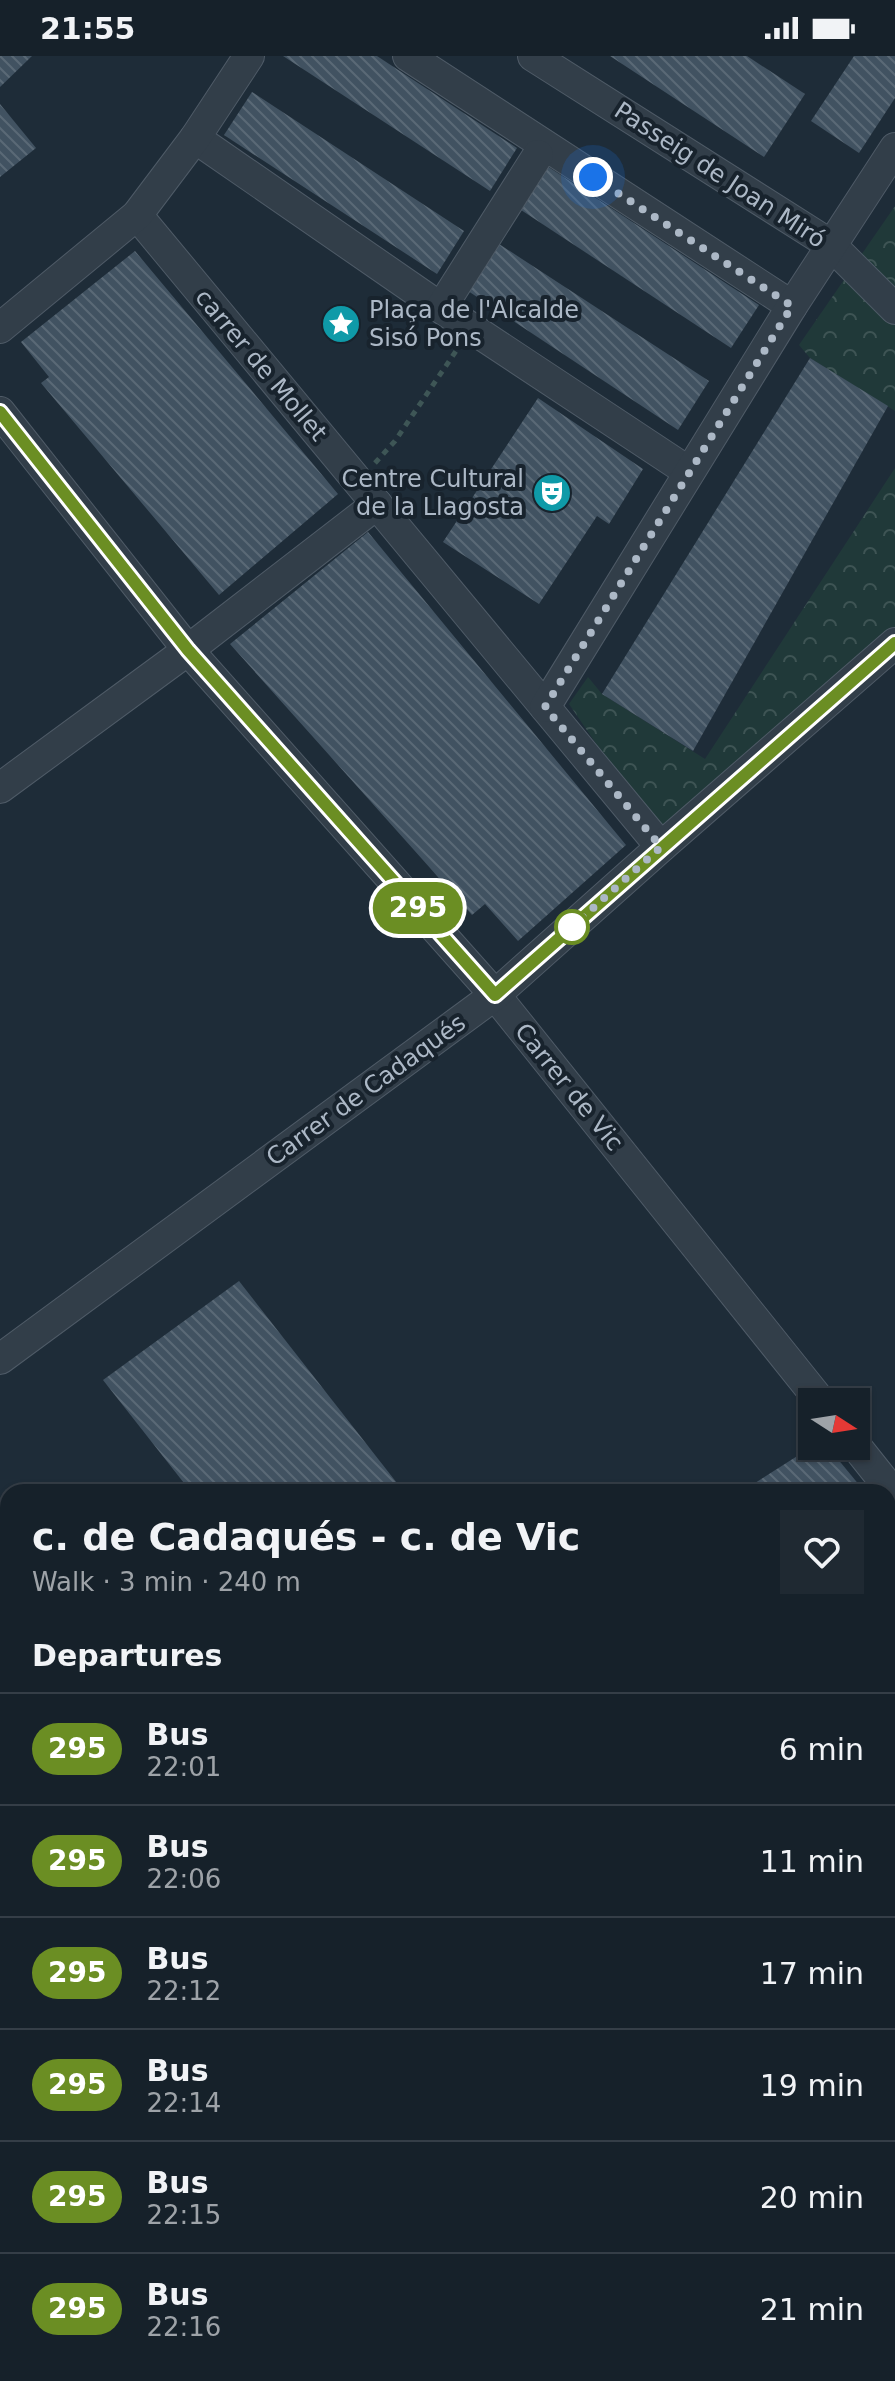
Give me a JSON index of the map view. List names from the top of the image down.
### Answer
{
  "streets": {
    "street": [
      "Passeig de Joan Miró",
      "carrer de Mollet",
      "Carrer de Vic",
      "Carrer de Cadaqués"
    ]
  },
  "crossings": [
    ["carrer de Mollet", "Carrer de Cadaqués"],
    ["Carrer de Vic", "Carrer de Cadaqués"]
  ],
  "places": {
    "place": ["Plaça de l'Alcalde Sisó Pons"],
    "theatre": ["Centre Cultural de la Llagosta"]
  },
  "lines": ["bus line 295"],
  "north": "right",
  "page": {
    "status": "21:55",
    "on_map": "295",
    "heading": [
      ["c. de Cadaqués - c. de Vic", "Walk · 3 min · 240 m"],
      "Departures"
    ],
    "list": [
      {
        "mark": "295",
        "name": "Bus",
        "note": "22:01",
        "value": "6 min"
      },
      {
        "mark": "295",
        "name": "Bus",
        "note": "22:06",
        "value": "11 min"
      },
      {
        "mark": "295",
        "name": "Bus",
        "note": "22:12",
        "value": "17 min"
      },
      {
        "mark": "295",
        "name": "Bus",
        "note": "22:14",
        "value": "19 min"
      },
      {
        "mark": "295",
        "name": "Bus",
        "note": "22:15",
        "value": "20 min"
      },
      {
        "mark": "295",
        "name": "Bus",
        "note": "22:16",
        "value": "21 min"
      }
    ]
  }
}
